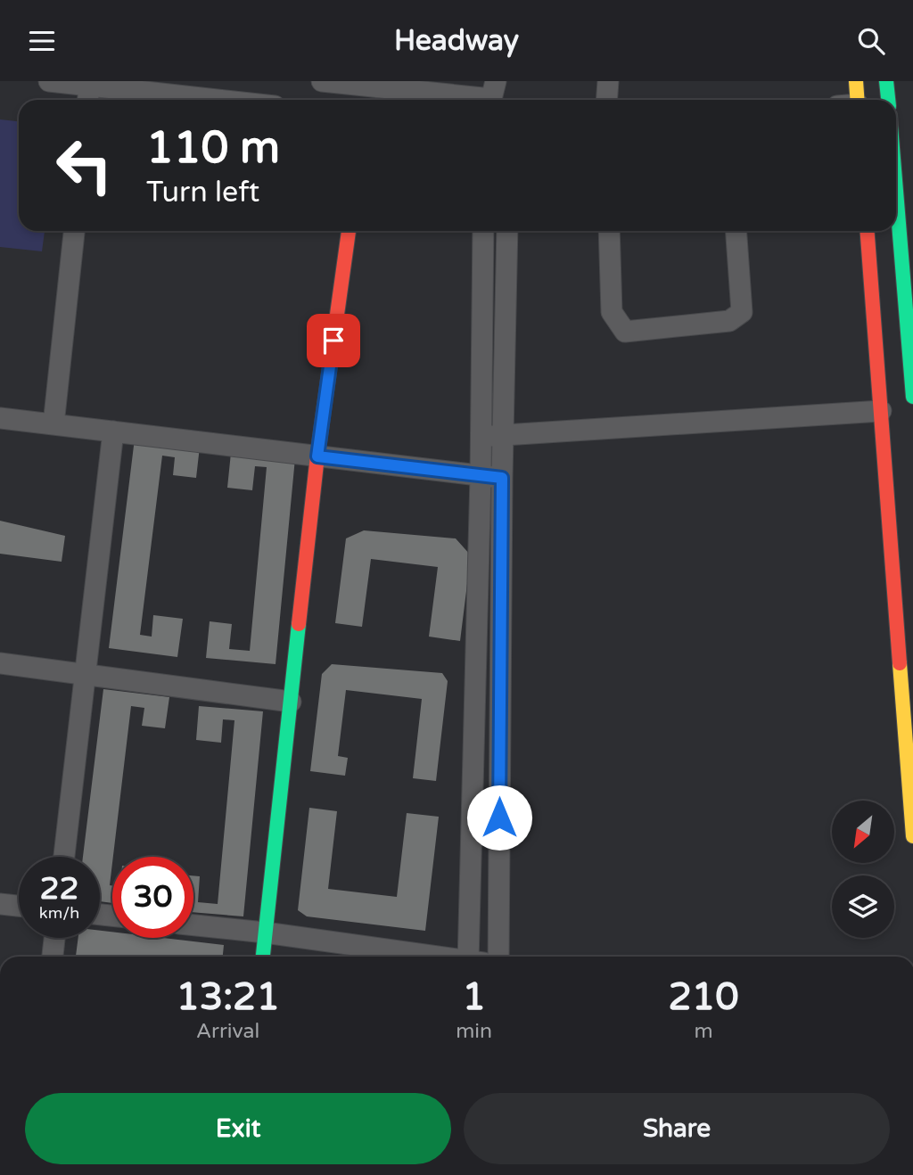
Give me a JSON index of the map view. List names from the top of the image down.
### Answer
{
  "north": "bottom left",
  "page": {
    "header": "Headway",
    "turn": ["110 m", "Turn left"],
    "speed": "22 km/h",
    "limit": "30",
    "eta": [
      "13:21",
      "Arrival",
      "1",
      "min",
      "210",
      "m"
    ],
    "buttons": ["Exit", "Share"]
  }
}
